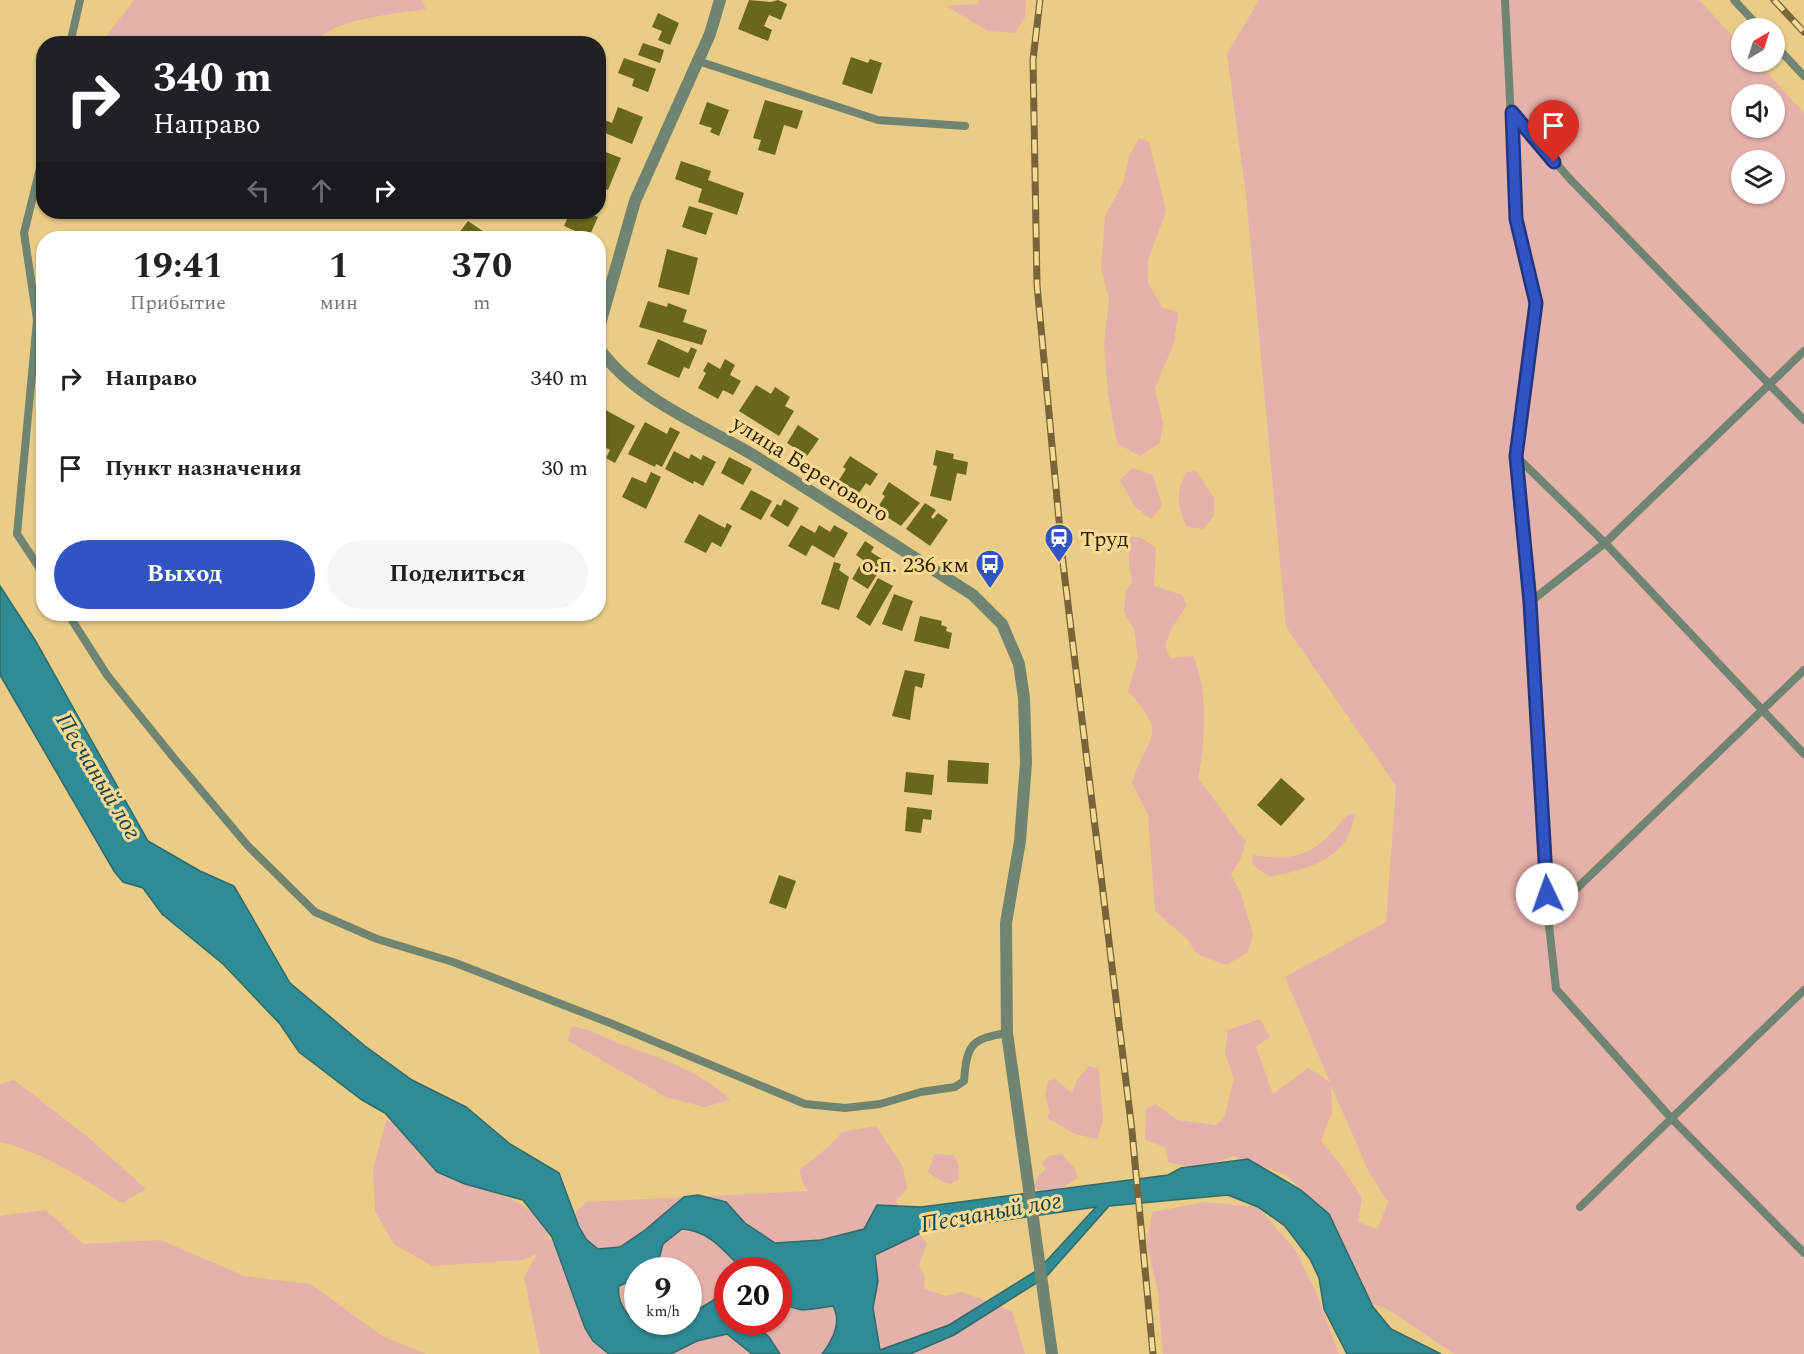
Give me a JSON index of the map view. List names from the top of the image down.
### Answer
{
  "streets": {
    "street": ["улица Берегового"]
  },
  "water": ["Песчаный лог"],
  "places": {
    "station": ["Труд"],
    "bus stop": ["о.п. 236 км"]
  },
  "north": "top right",
  "page": {
    "turn": ["340 m", "Направо"],
    "eta": [
      "19:41",
      "Прибытие",
      "1",
      "мин",
      "370",
      "m"
    ],
    "list": [
      {
        "name": "Направо",
        "value": "340 m"
      },
      {
        "name": "Пункт назначения",
        "value": "30 m"
      }
    ],
    "buttons": ["Выход", "Поделиться"],
    "speed": "9 km/h",
    "limit": "20"
  }
}
